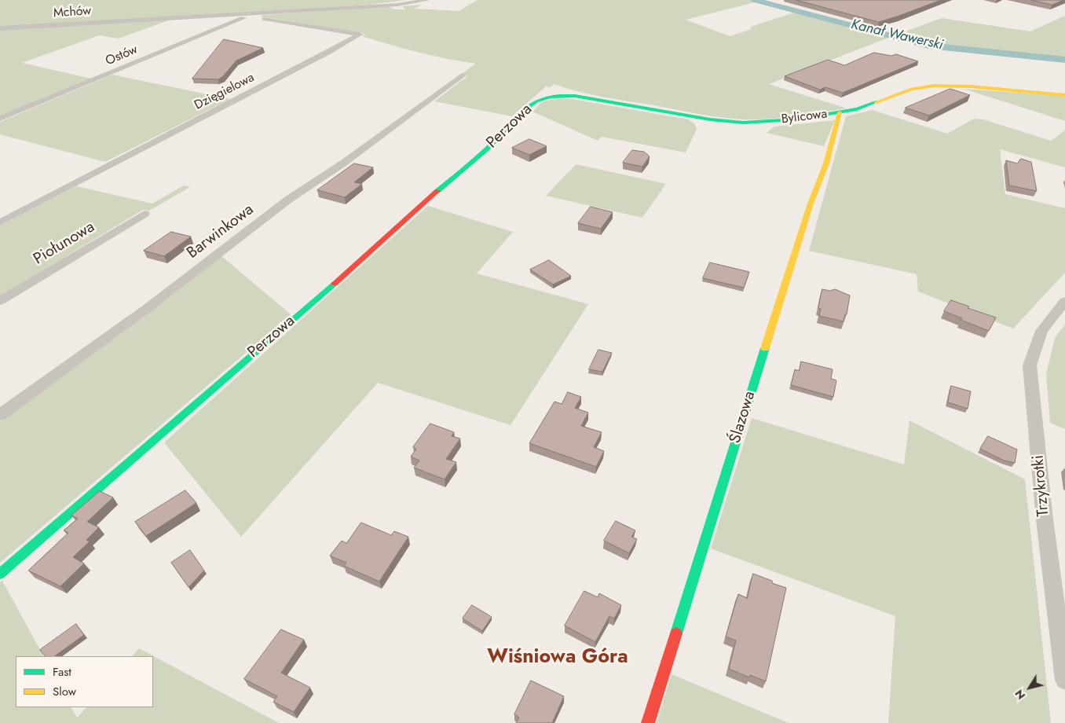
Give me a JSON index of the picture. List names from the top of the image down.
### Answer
{
  "streets": {
    "street": [
      "Mchów",
      "Ostów",
      "Dzięgielowa",
      "Bylicowa",
      "Perzowa",
      "Barwinkowa",
      "Piołunowa",
      "Ślazowa",
      "Trzykrotki"
    ]
  },
  "crossings": [
    ["Mchów", "Ostów"],
    ["Mchów", "Dzięgielowa"],
    ["Ostów", "Dzięgielowa"],
    ["Bylicowa", "Perzowa"],
    ["Bylicowa", "Ślazowa"]
  ],
  "districts": ["Wiśniowa Góra"],
  "water": ["Kanał Wawerski"],
  "legend": ["Fast", "Slow"],
  "north": "bottom left"
}
